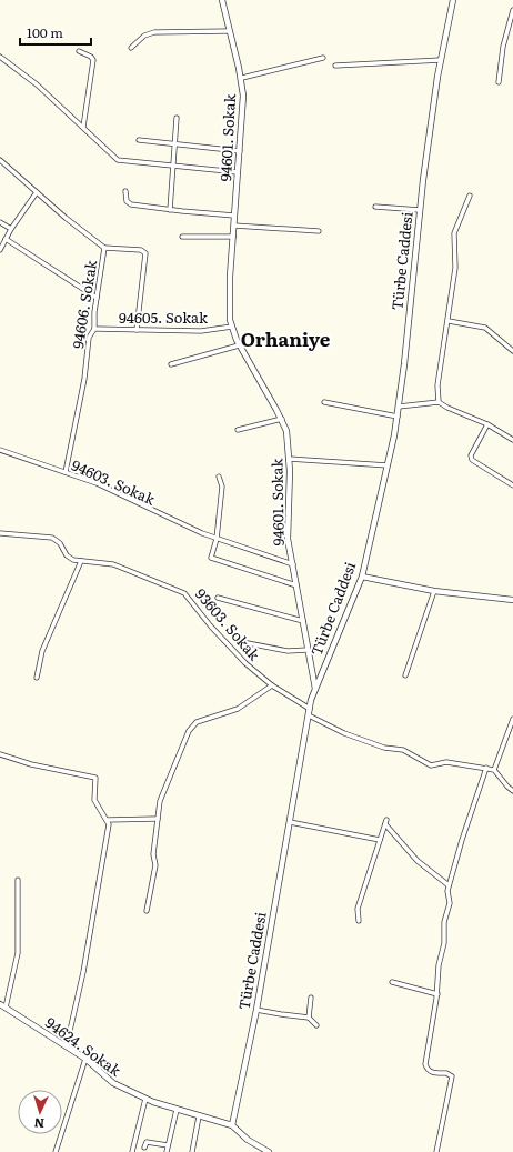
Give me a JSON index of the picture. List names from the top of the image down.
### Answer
{
  "streets": {
    "street": [
      "94601. Sokak",
      "Türbe Caddesi",
      "94606. Sokak",
      "94605. Sokak",
      "94603. Sokak",
      "93603. Sokak",
      "94624. Sokak"
    ]
  },
  "crossings": [
    ["94601. Sokak", "Türbe Caddesi"],
    ["94601. Sokak", "94605. Sokak"],
    ["94601. Sokak", "94603. Sokak"],
    ["Türbe Caddesi", "93603. Sokak"],
    ["Türbe Caddesi", "94624. Sokak"],
    ["94606. Sokak", "94605. Sokak"],
    ["94606. Sokak", "94603. Sokak"]
  ],
  "districts": ["Orhaniye"],
  "scale_bar": "100 m",
  "north": "bottom"
}
